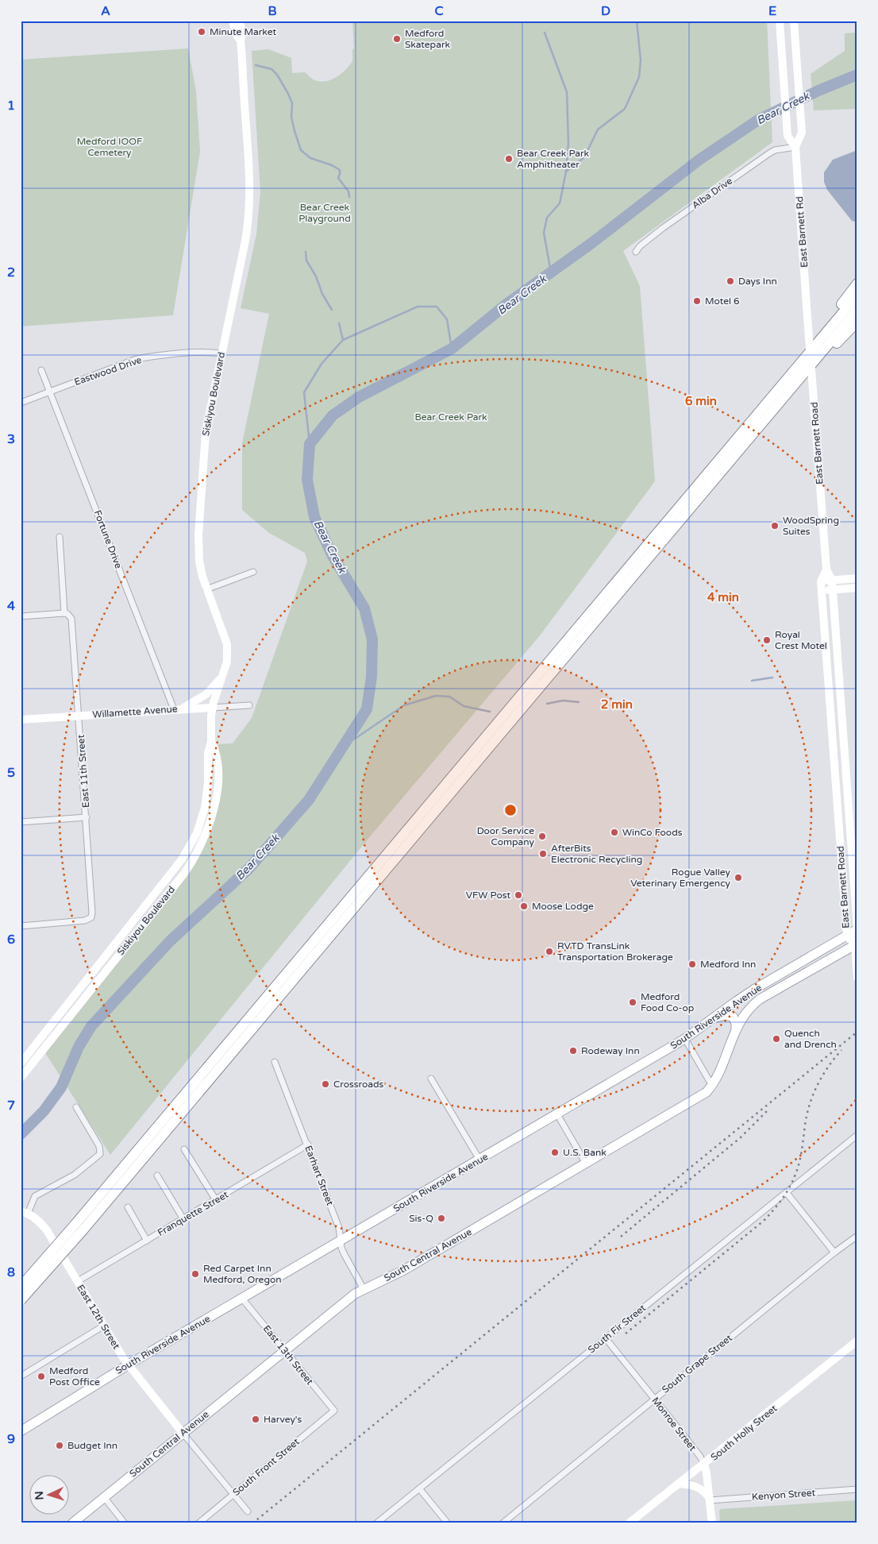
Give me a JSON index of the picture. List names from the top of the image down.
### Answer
{
  "streets": {
    "main road": ["South Riverside Avenue", "South Central Avenue"],
    "street": [
      "Alba Drive",
      "East Barnett Rd",
      "Eastwood Drive",
      "Siskiyou Boulevard",
      "East Barnett Road",
      "Fortune Drive",
      "Willamette Avenue",
      "East 11th Street",
      "Earhart Street",
      "Franquette Street",
      "East 12th Street",
      "South Fir Street",
      "East 13th Street",
      "South Grape Street",
      "Monroe Street",
      "South Holly Street",
      "South Front Street",
      "Kenyon Street"
    ]
  },
  "crossings": [
    ["Alba Drive", "East Barnett Rd"],
    ["East Barnett Rd", "East Barnett Road"],
    ["Eastwood Drive", "Siskiyou Boulevard"],
    ["Eastwood Drive", "Fortune Drive"],
    ["Siskiyou Boulevard", "Willamette Avenue"],
    ["East Barnett Road", "South Riverside Avenue"],
    ["Fortune Drive", "Willamette Avenue"],
    ["Willamette Avenue", "East 11th Street"],
    ["South Riverside Avenue", "Earhart Street"],
    ["South Riverside Avenue", "South Central Avenue"],
    ["South Riverside Avenue", "East 12th Street"],
    ["South Riverside Avenue", "East 13th Street"],
    ["Earhart Street", "Franquette Street"],
    ["Earhart Street", "South Central Avenue"],
    ["Franquette Street", "East 12th Street"],
    ["South Central Avenue", "East 12th Street"],
    ["South Central Avenue", "East 13th Street"],
    ["East 12th Street", "South Front Street"],
    ["South Fir Street", "Monroe Street"],
    ["East 13th Street", "South Front Street"],
    ["South Grape Street", "Monroe Street"],
    ["Monroe Street", "South Holly Street"],
    ["Monroe Street", "Kenyon Street"]
  ],
  "water": ["Bear Creek"],
  "parks": ["Medford IOOF Cemetery", "Bear Creek Playground", "Bear Creek Park"],
  "places": [
    "Minute Market",
    "Medford Skatepark",
    "Bear Creek Park Amphitheater",
    "Days Inn",
    "Motel 6",
    "WoodSpring Suites",
    "Royal Crest Motel",
    "WinCo Foods",
    "Door Service Company",
    "AfterBits Electronic Recycling",
    "Rogue Valley Veterinary Emergency",
    "VFW Post",
    "Moose Lodge",
    "RVTD TransLink Transportation Brokerage",
    "Medford Inn",
    "Medford Food Co-op",
    "Quench and Drench",
    "Rodeway Inn",
    "Crossroads",
    "U.S. Bank",
    "Sis-Q",
    "Red Carpet Inn Medford, Oregon",
    "Medford Post Office",
    "Harvey's",
    "Budget Inn"
  ],
  "north": "left",
  "grid": {
    "columns": [
      "A",
      "B",
      "C",
      "D",
      "E"
    ],
    "rows": [
      "1",
      "2",
      "3",
      "4",
      "5",
      "6",
      "7",
      "8",
      "9"
    ]
  },
  "rings": ["6 min", "4 min", "2 min"]
}
